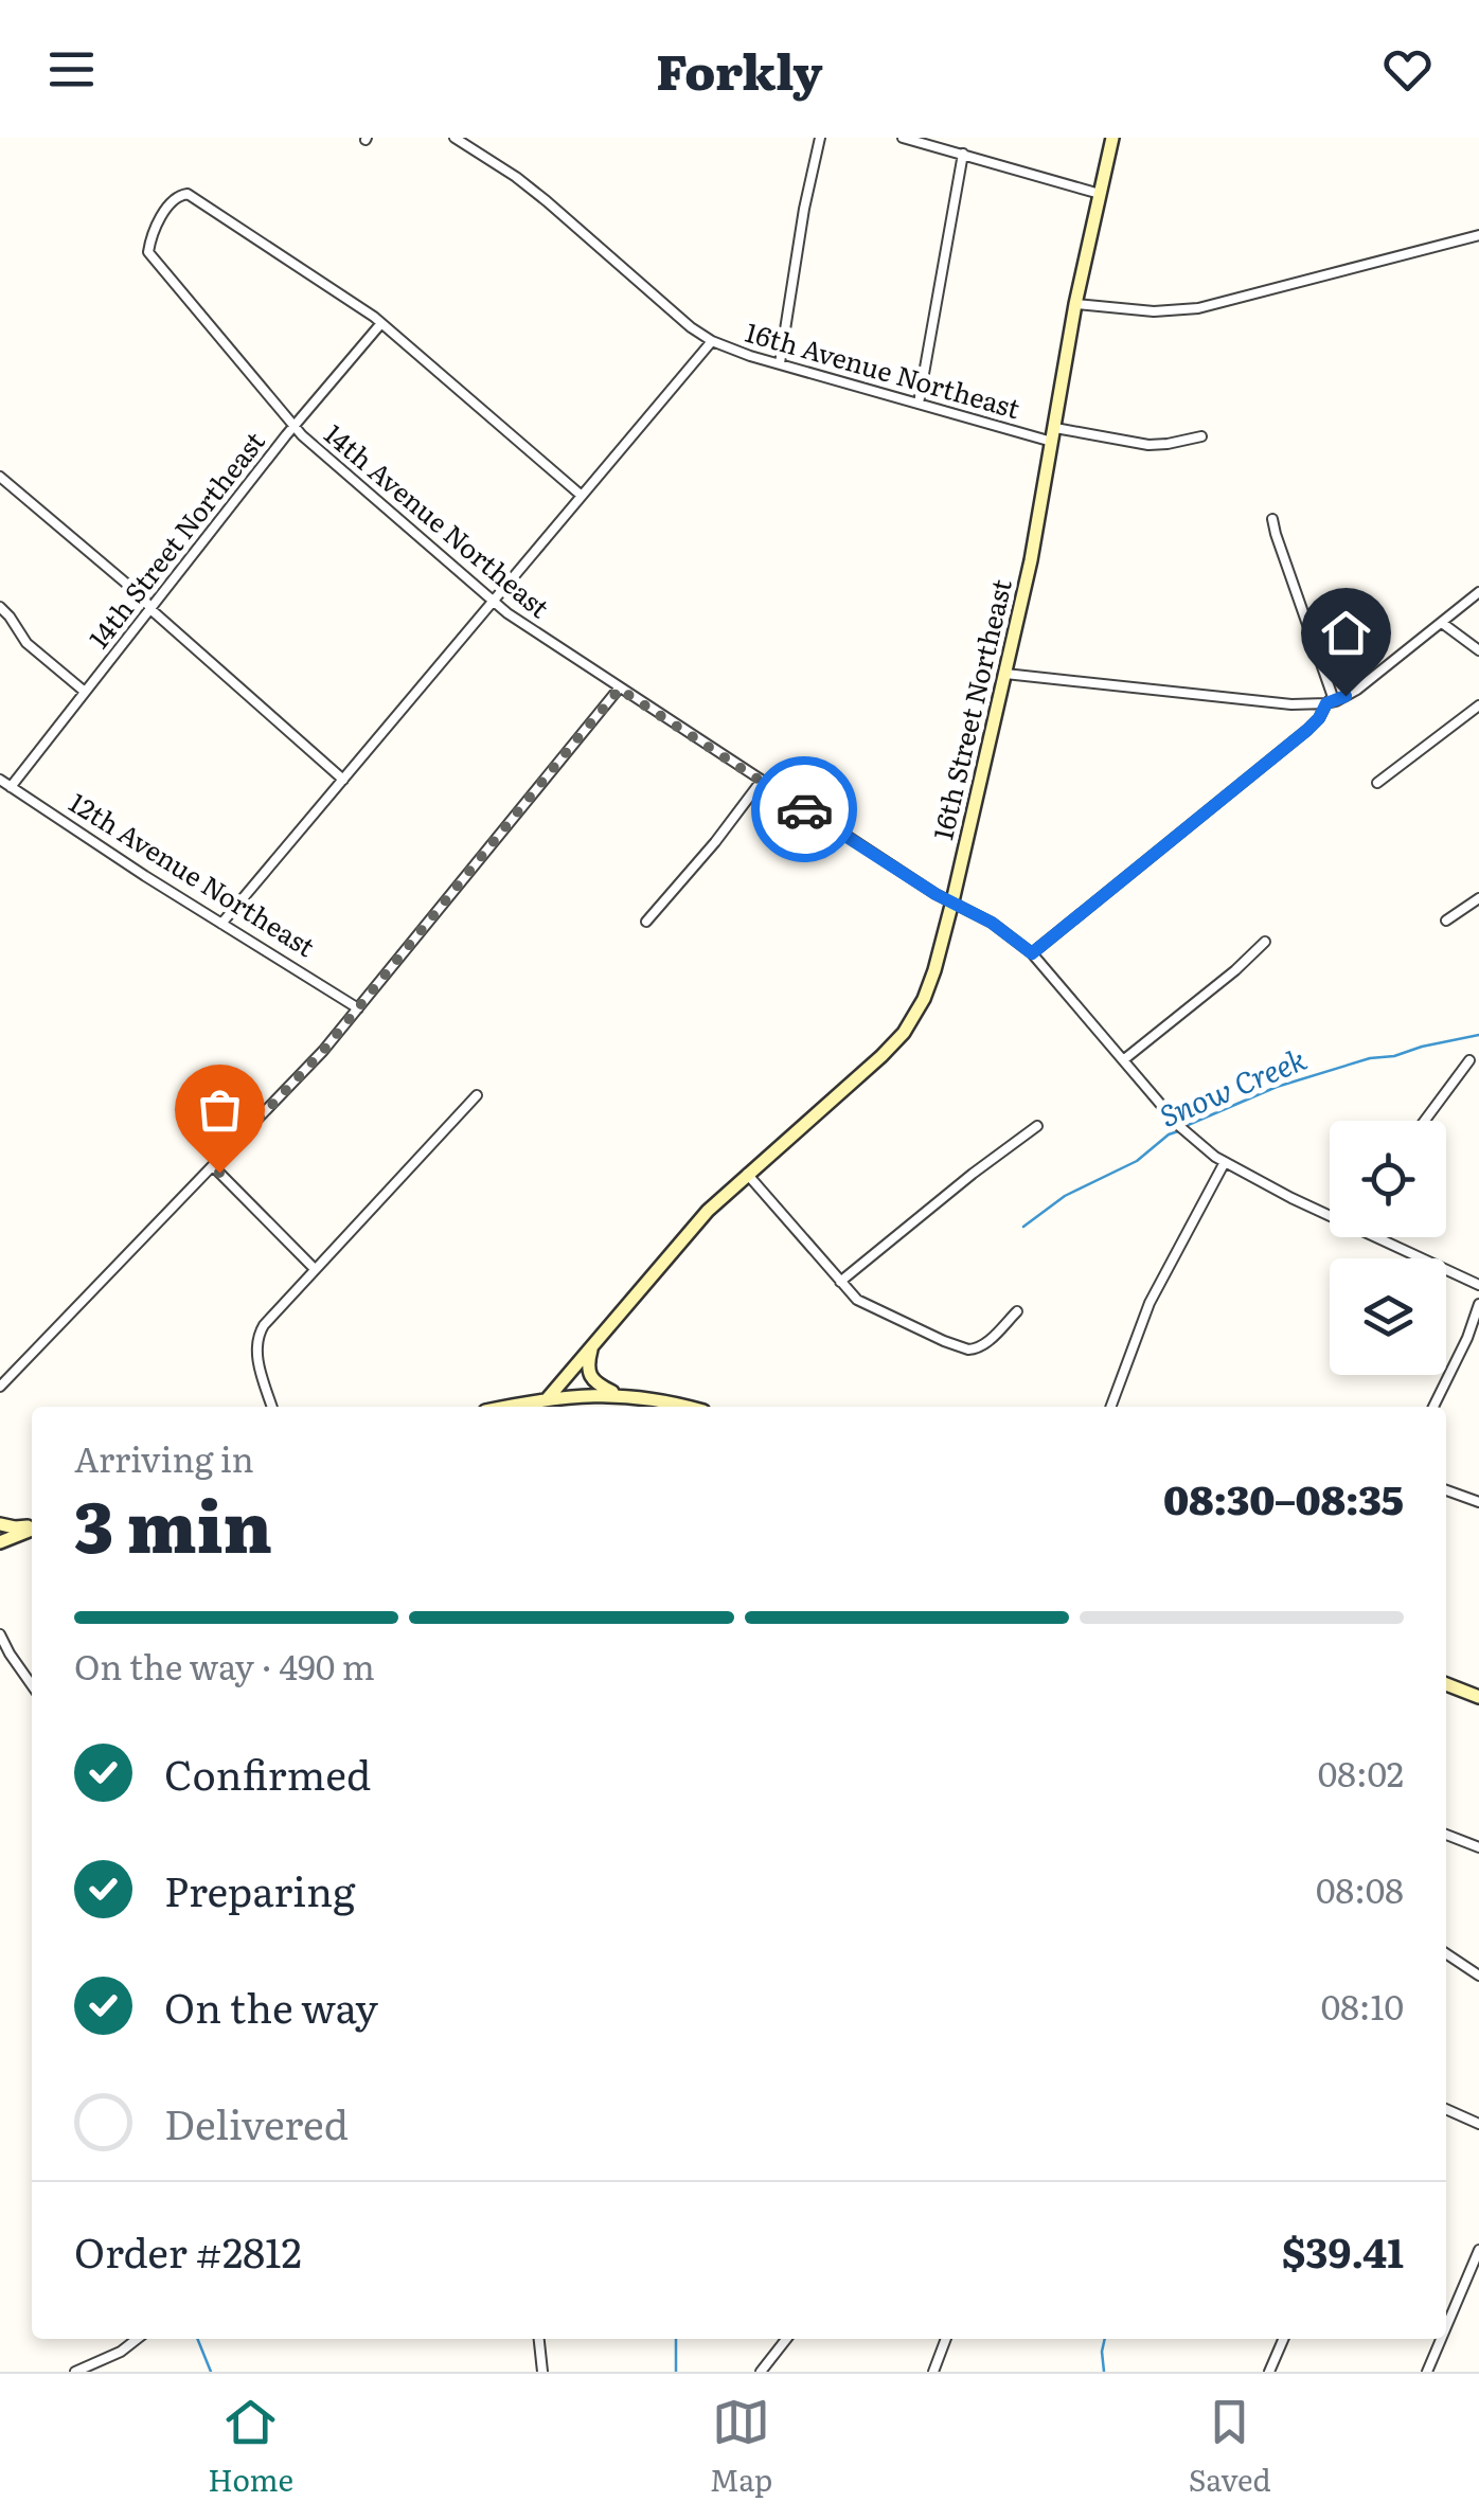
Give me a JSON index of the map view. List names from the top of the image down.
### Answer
{
  "streets": {
    "main road": ["16th Street Northeast"],
    "street": [
      "16th Avenue Northeast",
      "14th Avenue Northeast",
      "14th Street Northeast",
      "12th Avenue Northeast"
    ]
  },
  "crossings": [
    ["16th Avenue Northeast", "16th Street Northeast"],
    ["14th Avenue Northeast", "14th Street Northeast"],
    ["14th Avenue Northeast", "16th Street Northeast"],
    ["14th Street Northeast", "12th Avenue Northeast"]
  ],
  "water": ["Snow Creek"],
  "page": {
    "header": "Forkly",
    "heading": ["3 min", "Arriving in", "08:30–08:35"],
    "panel": ["Order #2812", "$39.41"],
    "bar": "On the way · 490 m",
    "list": [
      ["Confirmed", "08:02"],
      ["Preparing", "08:08"],
      ["On the way", "08:10"],
      "Delivered"
    ],
    "tabs": ["Home", "Map", "Saved"]
  }
}
